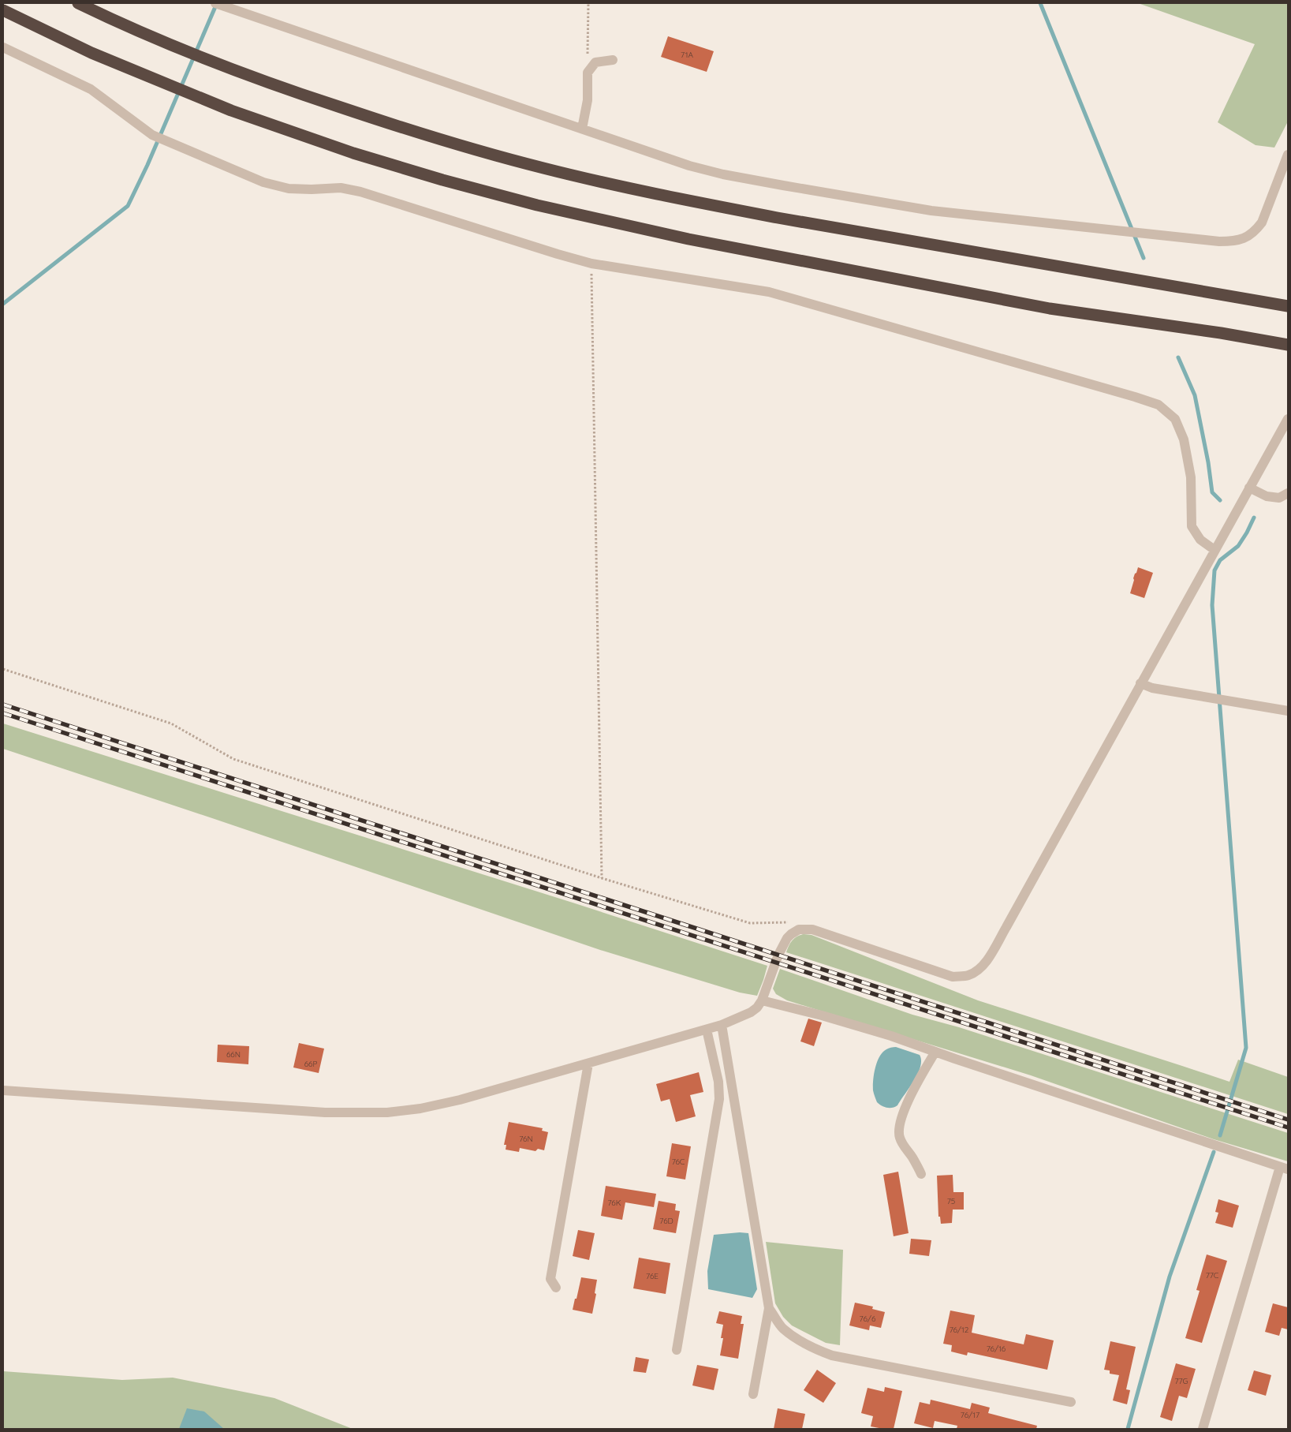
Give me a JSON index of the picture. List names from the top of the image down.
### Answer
{
  "house_numbers": [
    "71A",
    "66N",
    "66P",
    "76N",
    "76C",
    "75",
    "76K",
    "76D",
    "77C",
    "76E",
    "76/6",
    "76/12",
    "76/16",
    "77G",
    "76/17"
  ]
}
